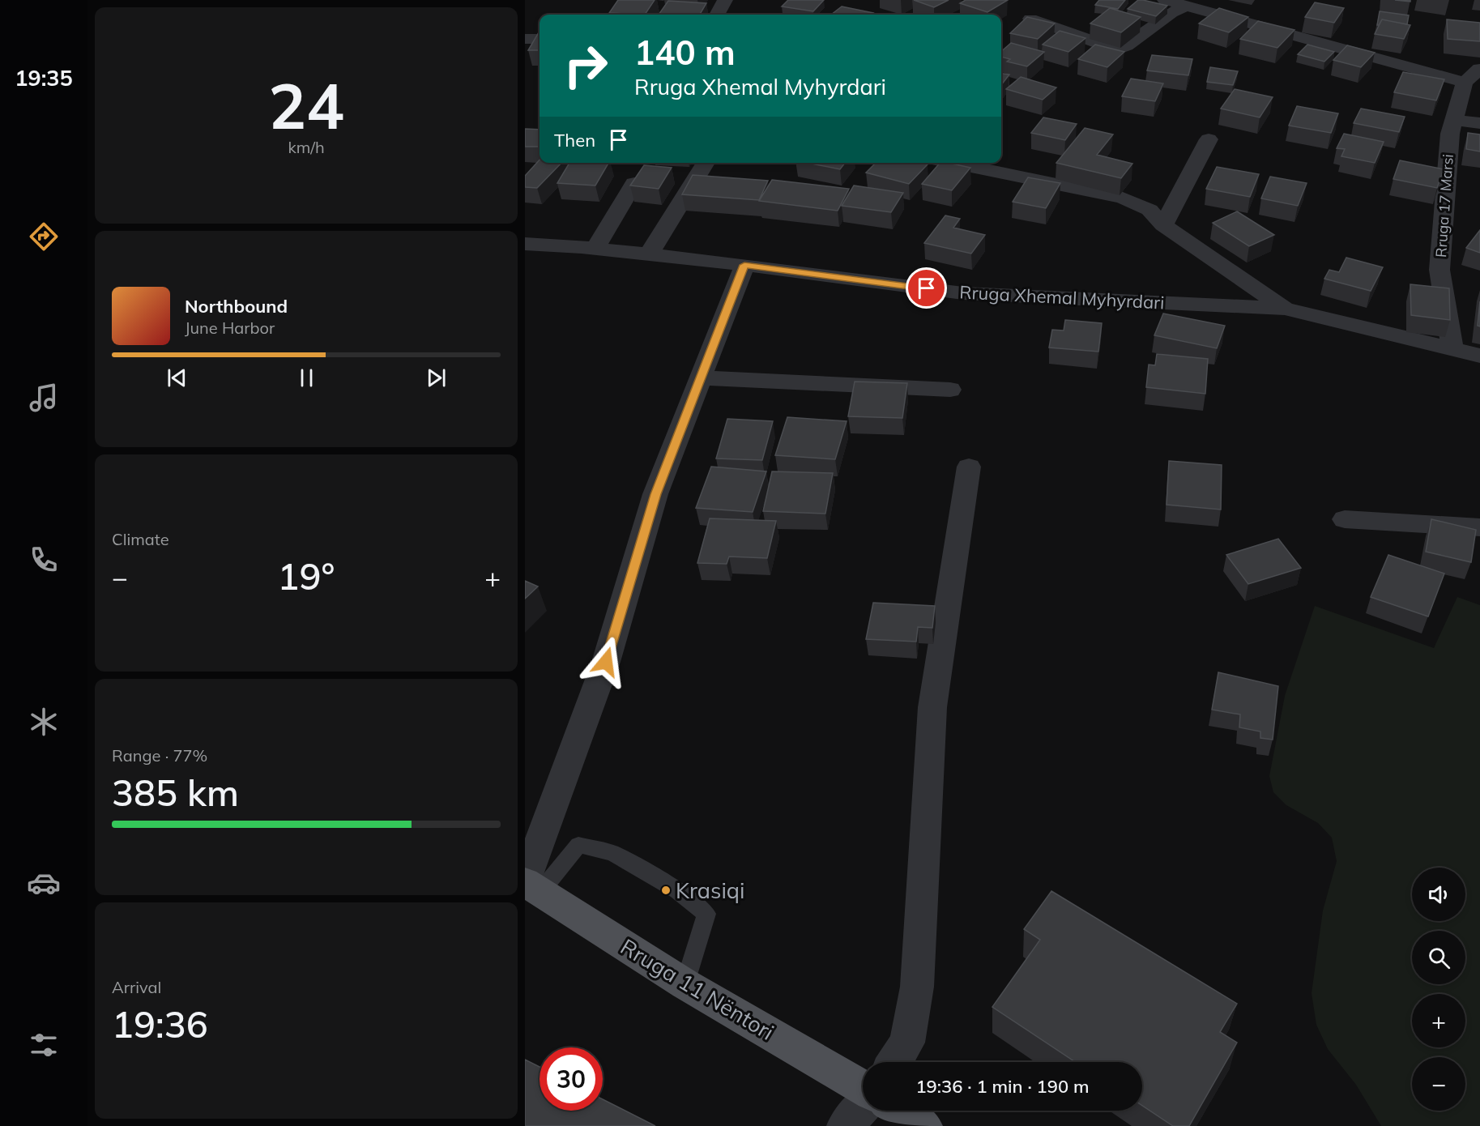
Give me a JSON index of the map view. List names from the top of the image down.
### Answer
{
  "streets": {
    "main road": ["Rruga 11 Nëntori"],
    "street": ["Rruga 17 Marsi", "Rruga Xhemal Myhyrdari"]
  },
  "crossings": [
    ["Rruga 17 Marsi", "Rruga Xhemal Myhyrdari"]
  ],
  "places": ["Krasiqi"],
  "page": {
    "tabs": "19:35",
    "tile": [
      ["24", "km/h"],
      "Climate",
      ["Range · 77%", "385 km"],
      ["Arrival", "19:36"]
    ],
    "turn": ["140 m", "Rruga Xhemal Myhyrdari"],
    "then": "Then",
    "song": ["Northbound", "June Harbor"],
    "heat": ["−", "19°", "+"],
    "map_buttons": ["+", "−"],
    "limit": "30",
    "trip": "19:36 · 1 min · 190 m"
  }
}
